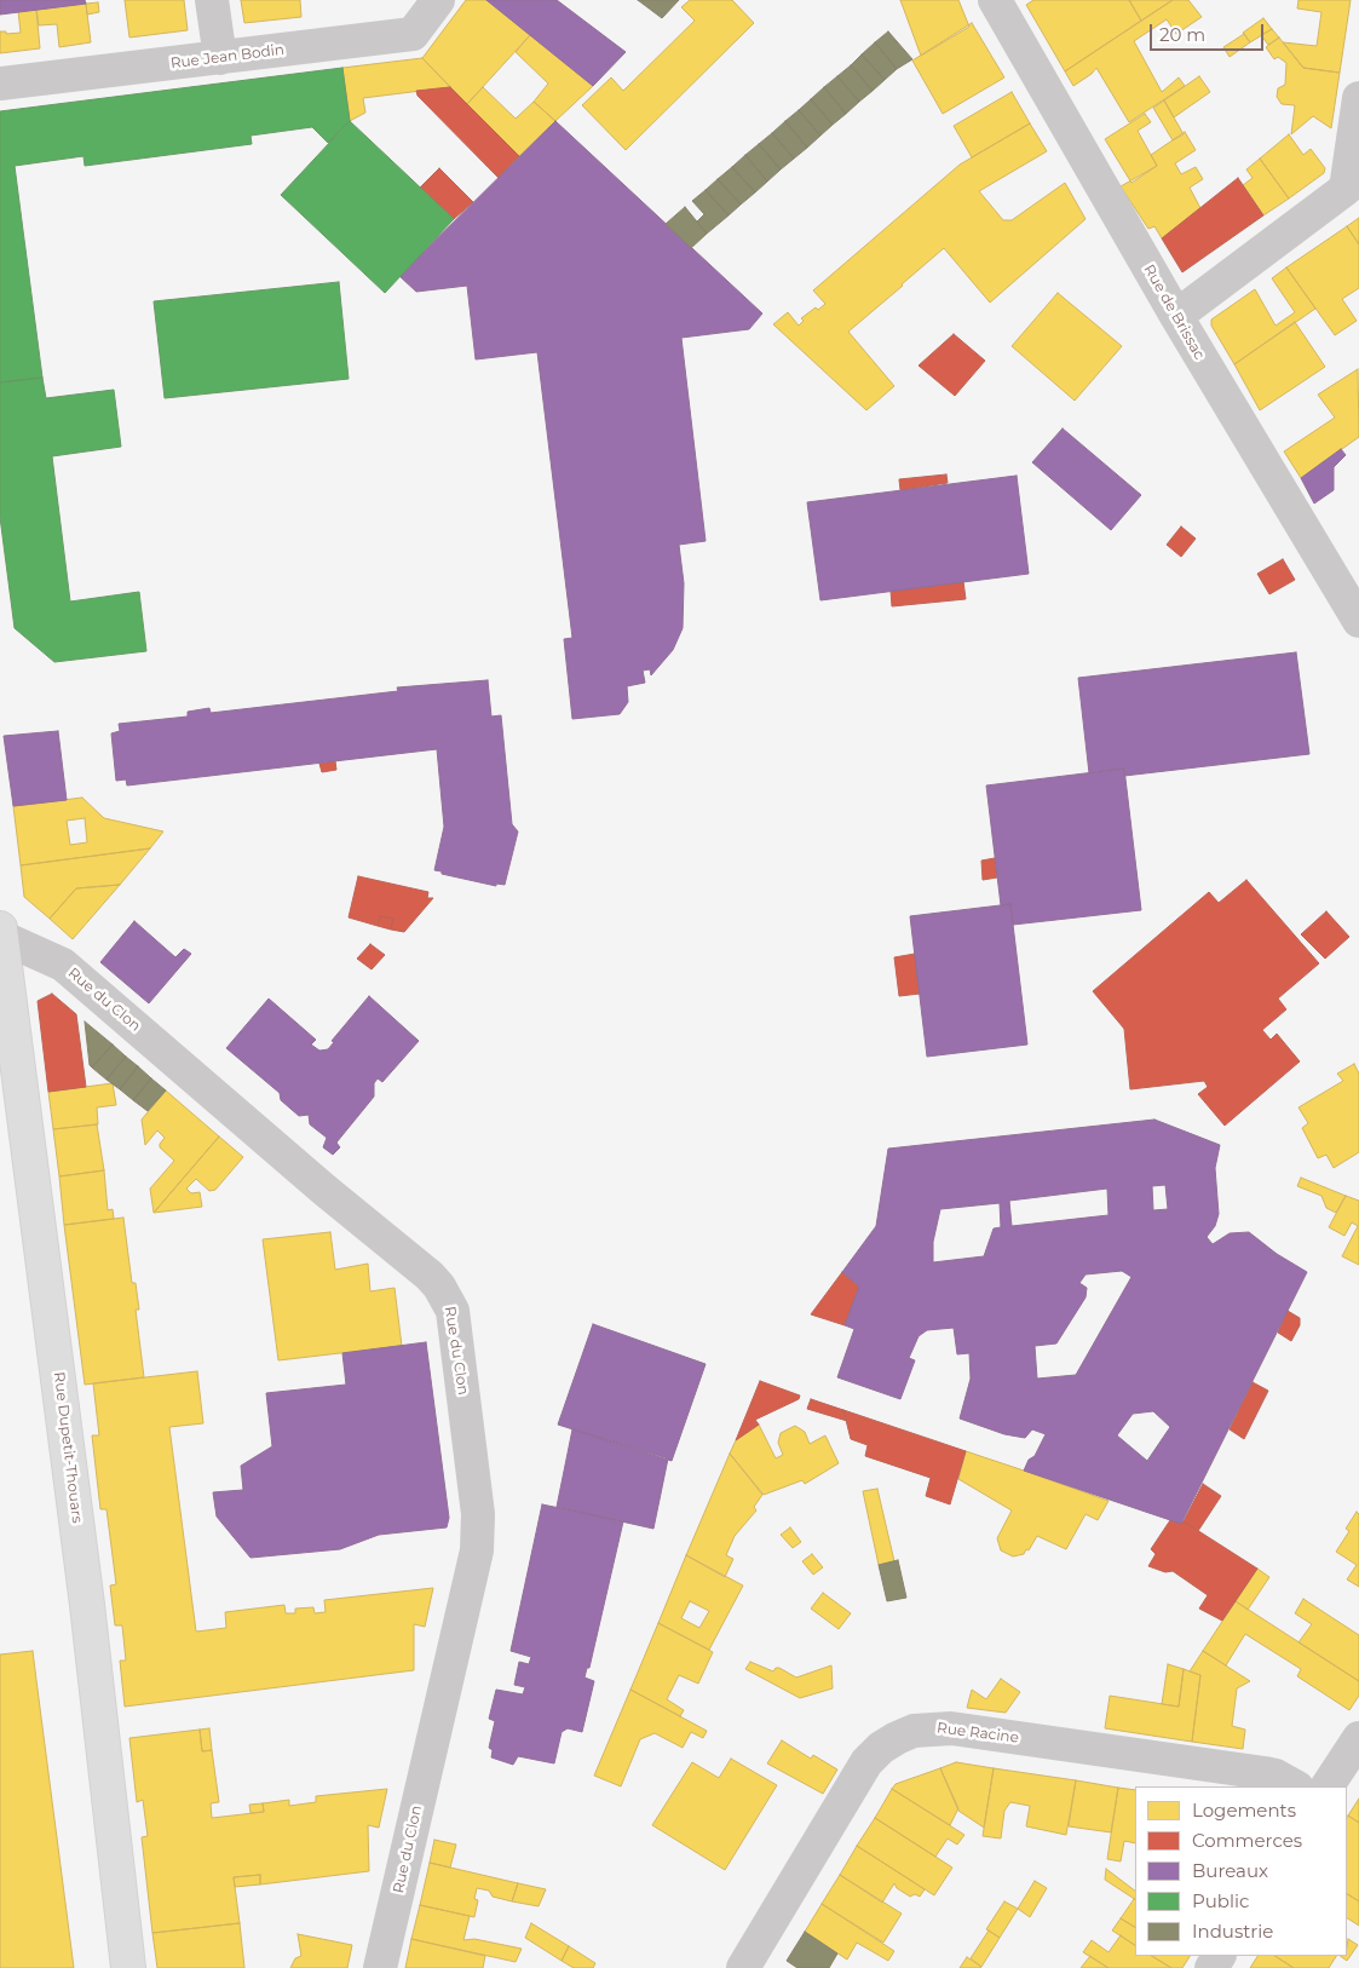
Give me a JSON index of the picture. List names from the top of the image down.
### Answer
{
  "streets": {
    "street": [
      "Rue Jean Bodin",
      "Rue de Brissac",
      "Rue du Clon",
      "Rue Dupetit-Thouars",
      "Rue Racine"
    ]
  },
  "crossings": [
    ["Rue du Clon", "Rue Dupetit-Thouars"]
  ],
  "legend": [
    "Logements",
    "Commerces",
    "Bureaux",
    "Public",
    "Industrie"
  ],
  "scale_bar": "20 m"
}
